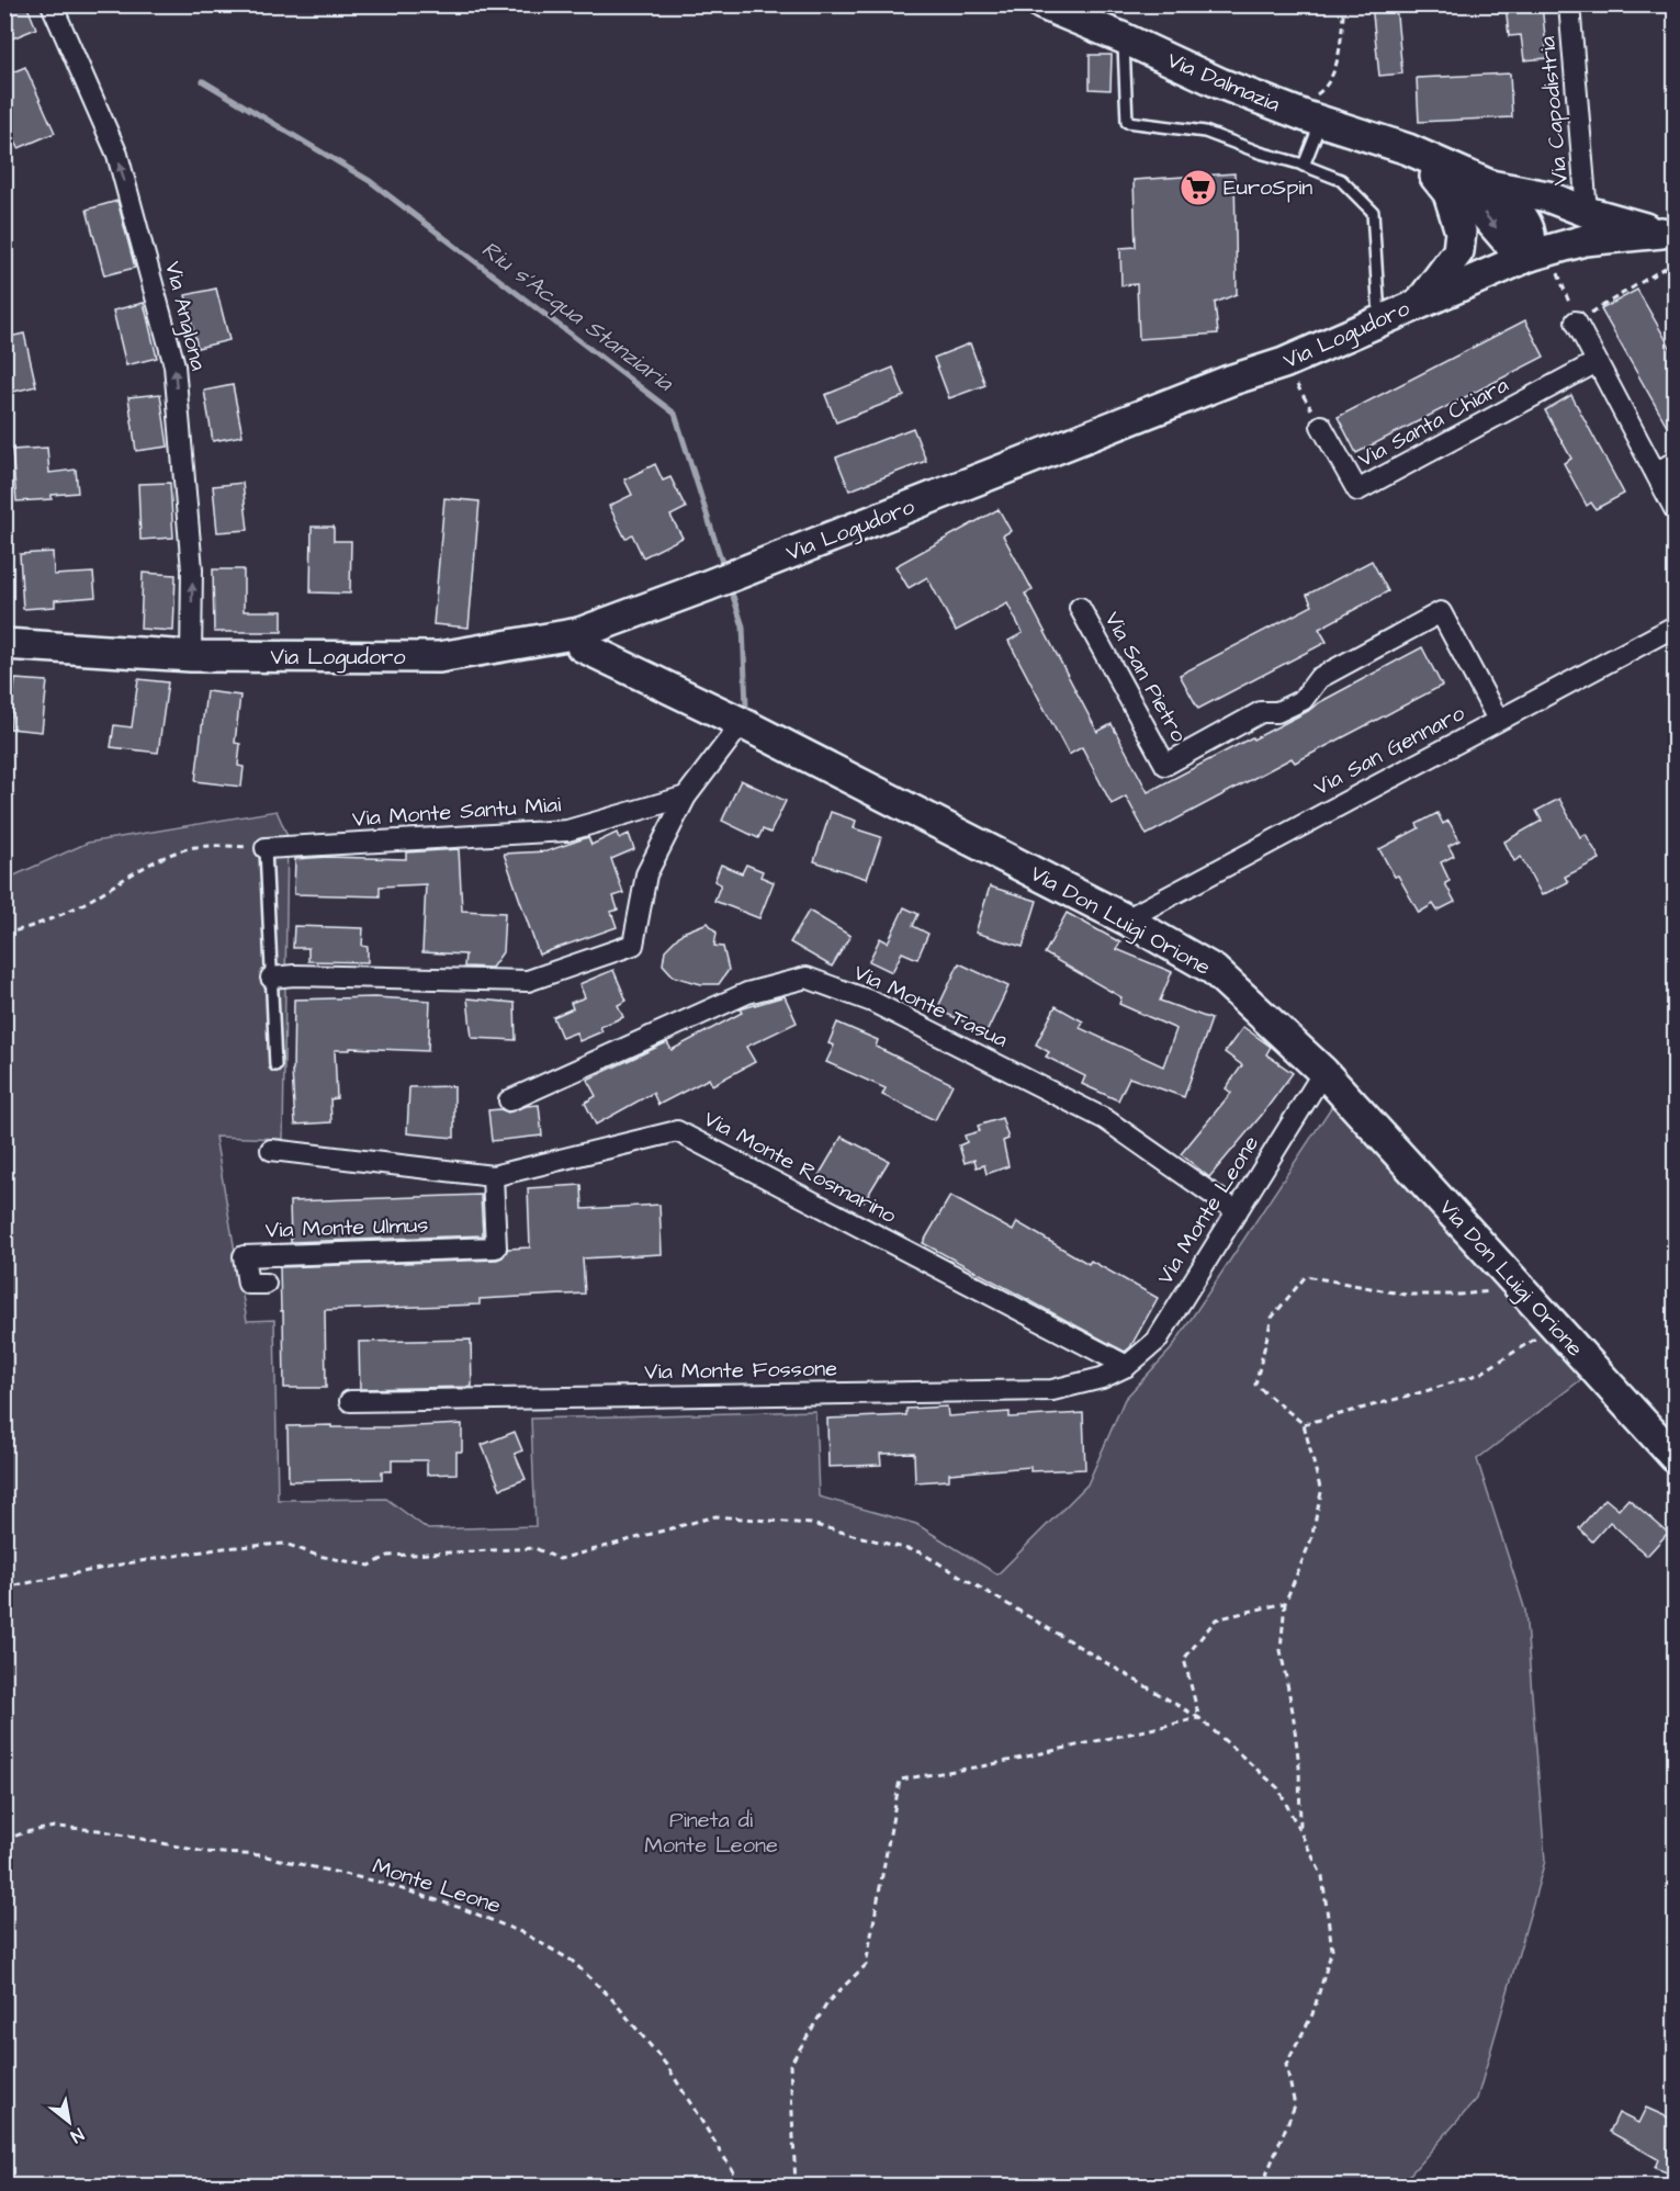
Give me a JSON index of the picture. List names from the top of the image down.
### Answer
{
  "streets": {
    "street": [
      "Via Dalmazia",
      "Via Capodistria",
      "Via Anglona",
      "Via Logudoro",
      "Via Santa Chiara",
      "Via San Pietro",
      "Via San Gennaro",
      "Via Monte Santu Miai",
      "Via Don Luigi Orione",
      "Via Monte Tasua",
      "Via Monte Rosmarino",
      "Via Monte Leone",
      "Via Monte Ulmus",
      "Via Monte Fossone"
    ],
    "path": ["Monte Leone"]
  },
  "crossings": [
    ["Via Dalmazia", "Via Capodistria"],
    ["Via Dalmazia", "Via Logudoro"],
    ["Via Anglona", "Via Logudoro"],
    ["Via Logudoro", "Via Don Luigi Orione"],
    ["Via San Pietro", "Via San Gennaro"],
    ["Via San Gennaro", "Via Don Luigi Orione"],
    ["Via Don Luigi Orione", "Via Monte Leone"],
    ["Via Monte Tasua", "Via Monte Leone"],
    ["Via Monte Rosmarino", "Via Monte Leone"],
    ["Via Monte Rosmarino", "Via Monte Ulmus"],
    ["Via Monte Rosmarino", "Via Monte Fossone"],
    ["Via Monte Leone", "Via Monte Fossone"]
  ],
  "one_way": ["Via Anglona"],
  "water": ["Riu s'Acqua Stanziaria"],
  "parks": ["Pineta di Monte Leone"],
  "places": {
    "supermarket": ["EuroSpin"]
  },
  "north": "bottom right"
}
